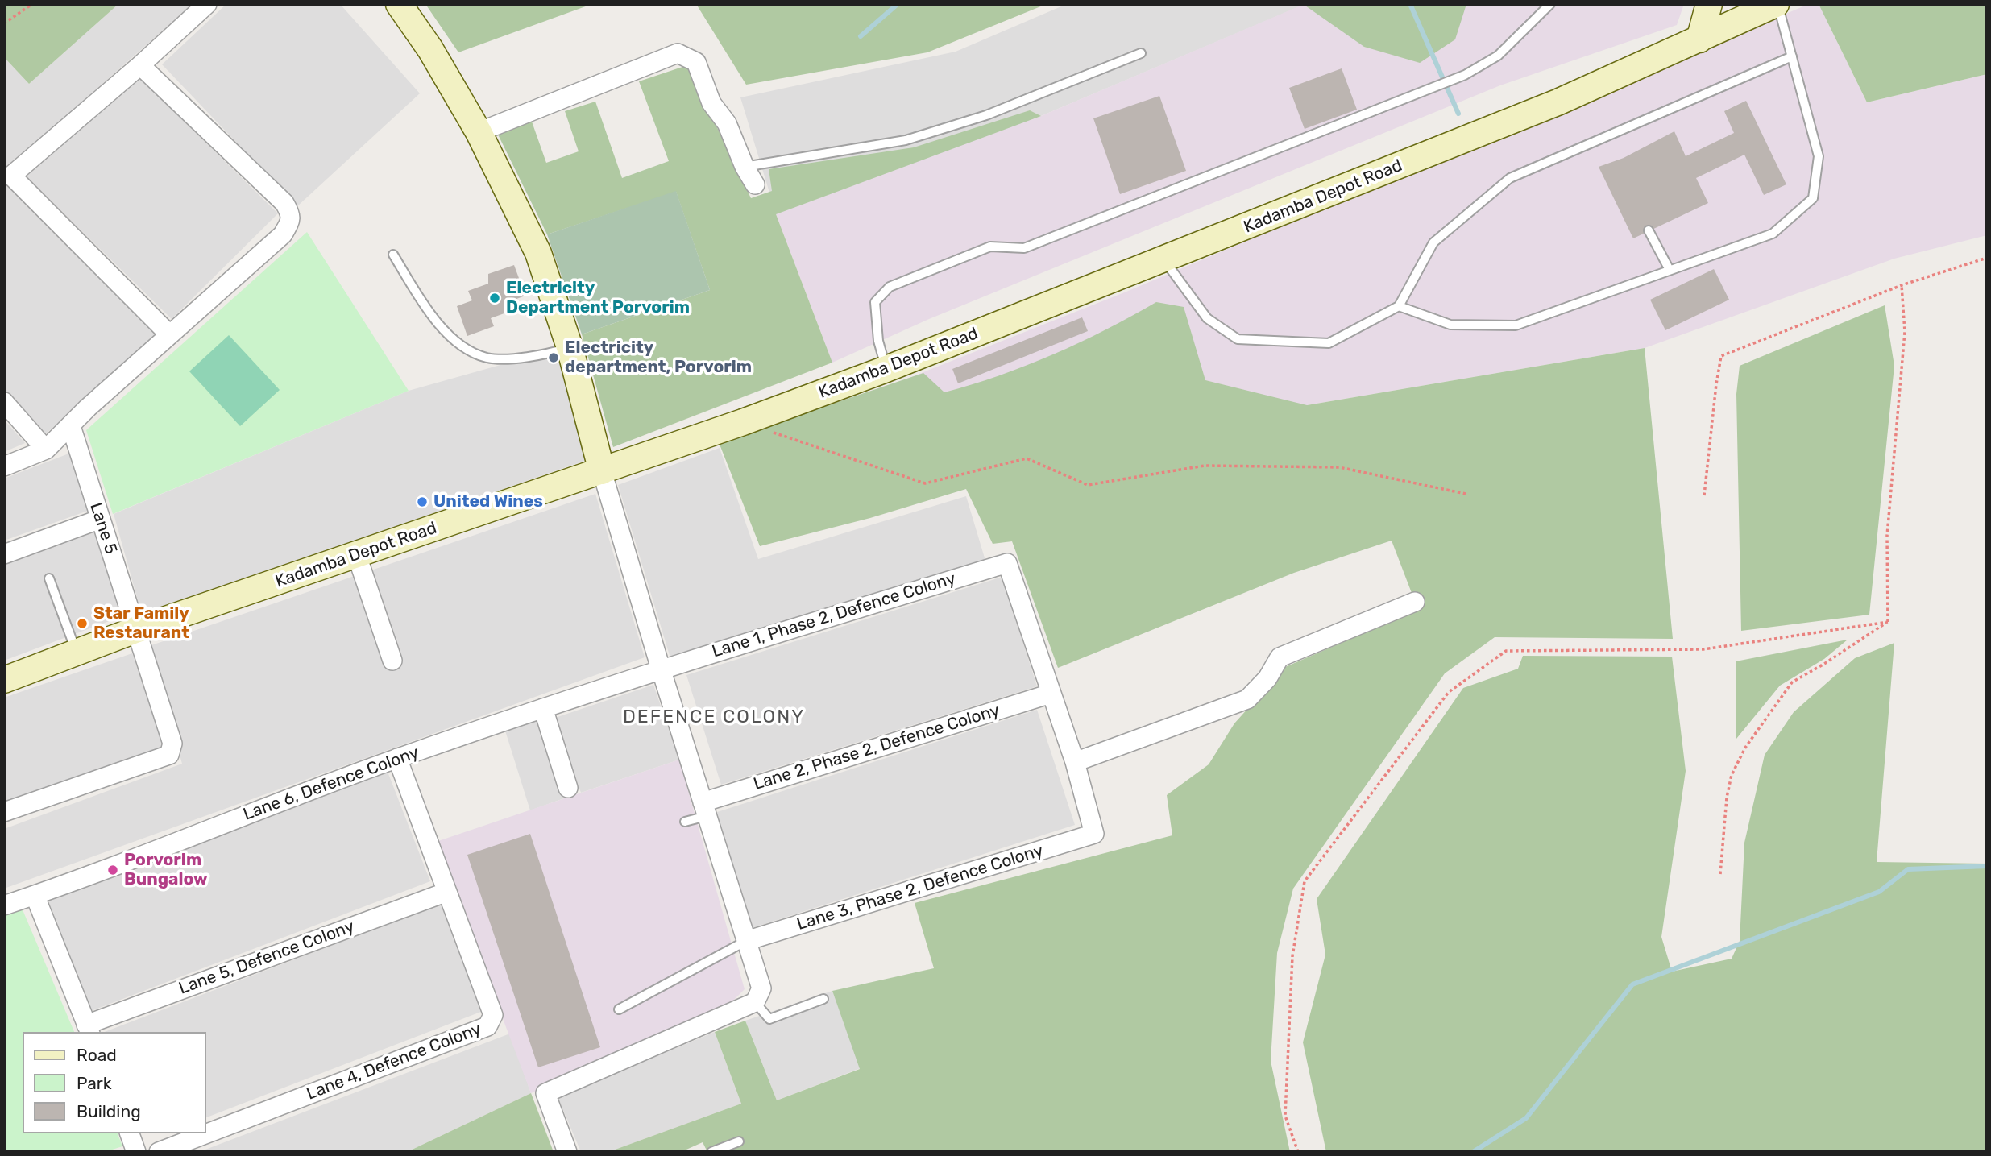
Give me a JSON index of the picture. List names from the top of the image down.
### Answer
{
  "streets": {
    "street": [
      "Kadamba Depot Road",
      "Lane 5",
      "Lane 1, Phase 2, Defence Colony",
      "Lane 2, Phase 2, Defence Colony",
      "Lane 6, Defence Colony",
      "Lane 3, Phase 2, Defence Colony",
      "Lane 5, Defence Colony",
      "Lane 4, Defence Colony"
    ]
  },
  "crossings": [
    ["Kadamba Depot Road", "Lane 5"],
    ["Lane 1, Phase 2, Defence Colony", "Lane 2, Phase 2, Defence Colony"],
    ["Lane 1, Phase 2, Defence Colony", "Lane 6, Defence Colony"],
    ["Lane 6, Defence Colony", "Lane 4, Defence Colony"],
    ["Lane 5, Defence Colony", "Lane 4, Defence Colony"]
  ],
  "districts": ["DEFENCE COLONY"],
  "places": [
    "Electricity Department Porvorim",
    "Electricity department, Porvorim",
    "United Wines",
    "Star Family Restaurant",
    "Porvorim Bungalow"
  ],
  "legend": ["Road", "Park", "Building"]
}
